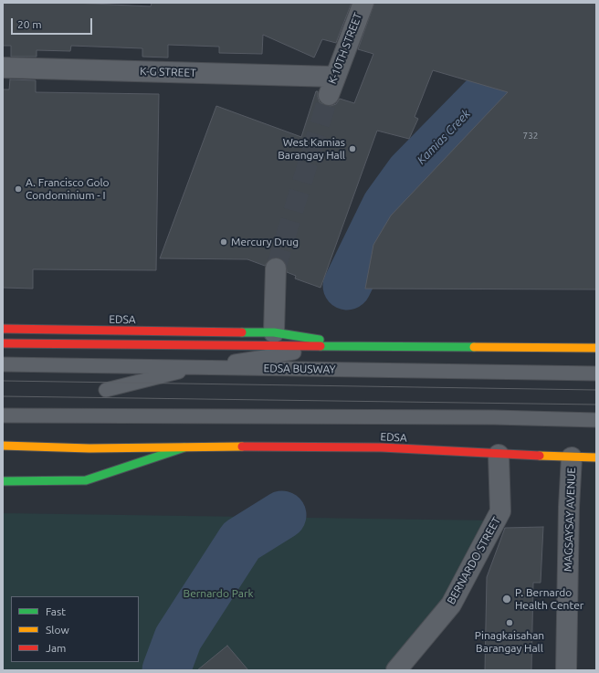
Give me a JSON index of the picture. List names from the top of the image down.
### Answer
{
  "streets": {
    "main road": ["EDSA"],
    "street": [
      "K-10TH STREET",
      "K-G STREET",
      "MAGSAYSAY AVENUE",
      "BERNARDO STREET"
    ],
    "lane": ["EDSA BUSWAY"]
  },
  "crossings": [
    ["K-10TH STREET", "K-G STREET"],
    ["EDSA", "MAGSAYSAY AVENUE"],
    ["EDSA", "BERNARDO STREET"]
  ],
  "water": ["Kamias Creek"],
  "parks": ["Bernardo Park"],
  "places": [
    "West Kamias Barangay Hall",
    "A. Francisco Golo Condominium - I",
    "Mercury Drug",
    "P. Bernardo Health Center",
    "Pinagkaisahan Barangay Hall"
  ],
  "house_numbers": ["732"],
  "legend": ["Fast", "Slow", "Jam"],
  "scale_bar": "20 m"
}
